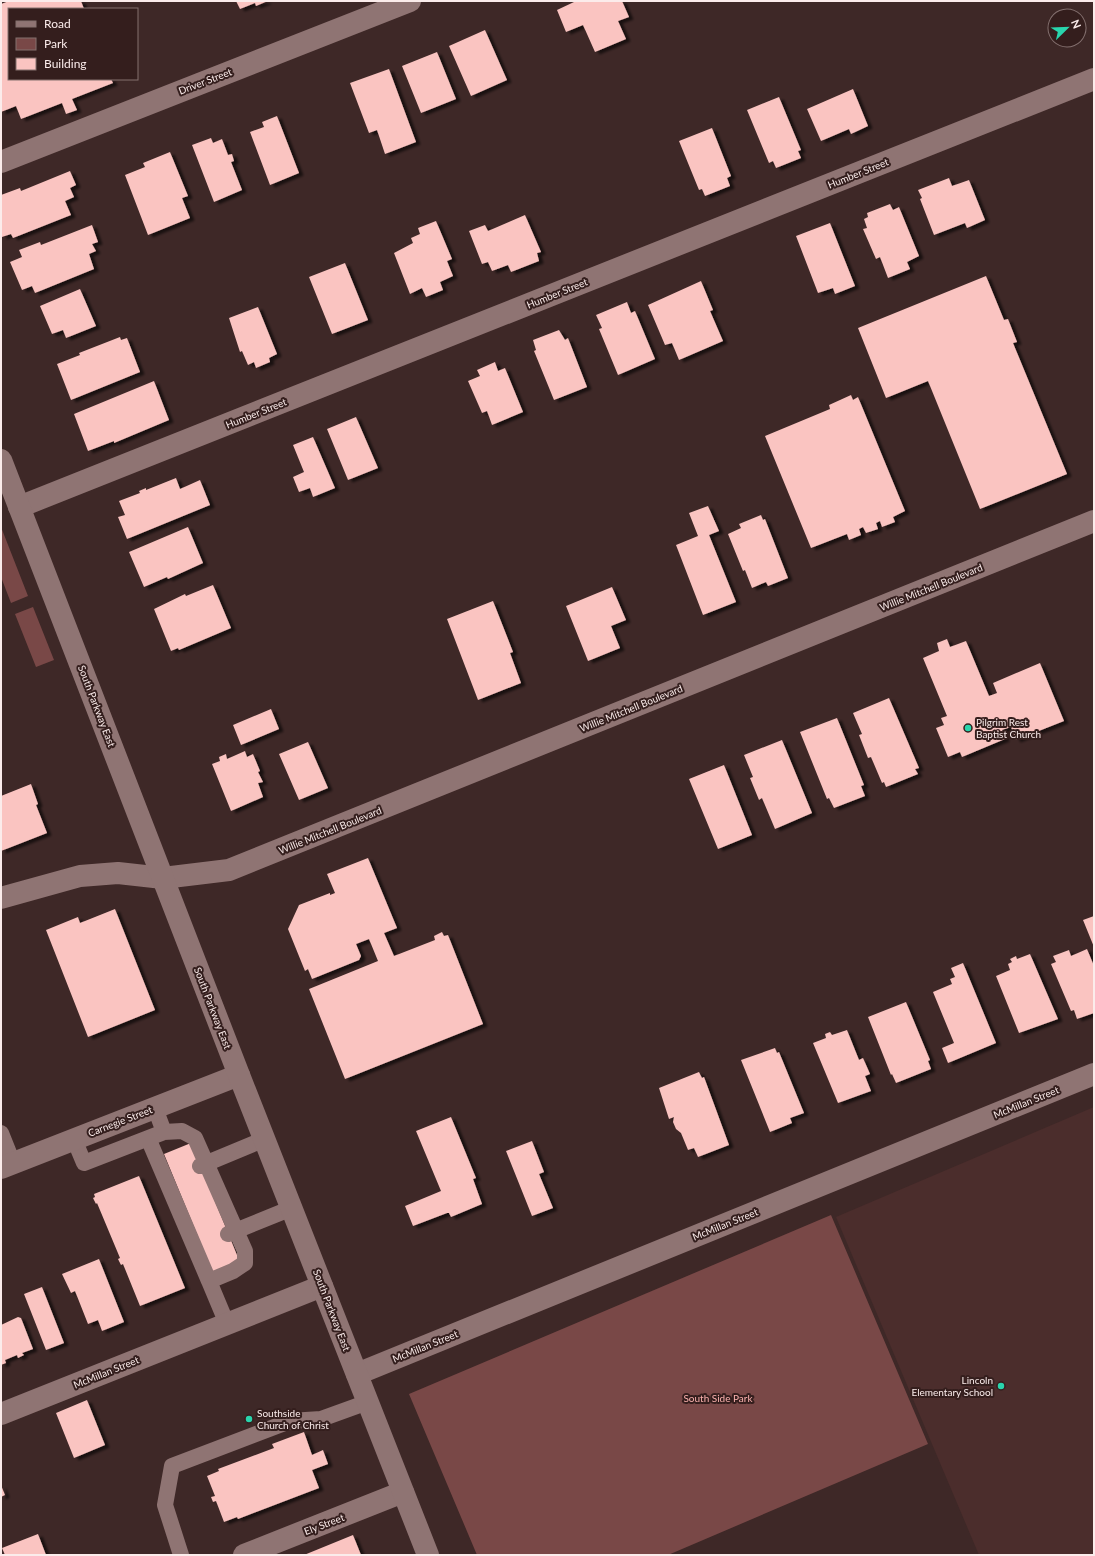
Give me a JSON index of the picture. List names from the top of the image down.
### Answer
{
  "streets": {
    "street": [
      "Driver Street",
      "Humber Street",
      "Willie Mitchell Boulevard",
      "South Parkway East",
      "McMillan Street",
      "Carnegie Street",
      "Ely Street"
    ]
  },
  "crossings": [
    ["Humber Street", "South Parkway East"],
    ["Willie Mitchell Boulevard", "South Parkway East"],
    ["South Parkway East", "McMillan Street"],
    ["South Parkway East", "Carnegie Street"],
    ["South Parkway East", "Ely Street"]
  ],
  "parks": ["South Side Park"],
  "places": ["Pilgrim Rest Baptist Church", "Lincoln Elementary School", "Southside Church of Christ"],
  "legend": ["Road", "Park", "Building"],
  "north": "top right"
}
